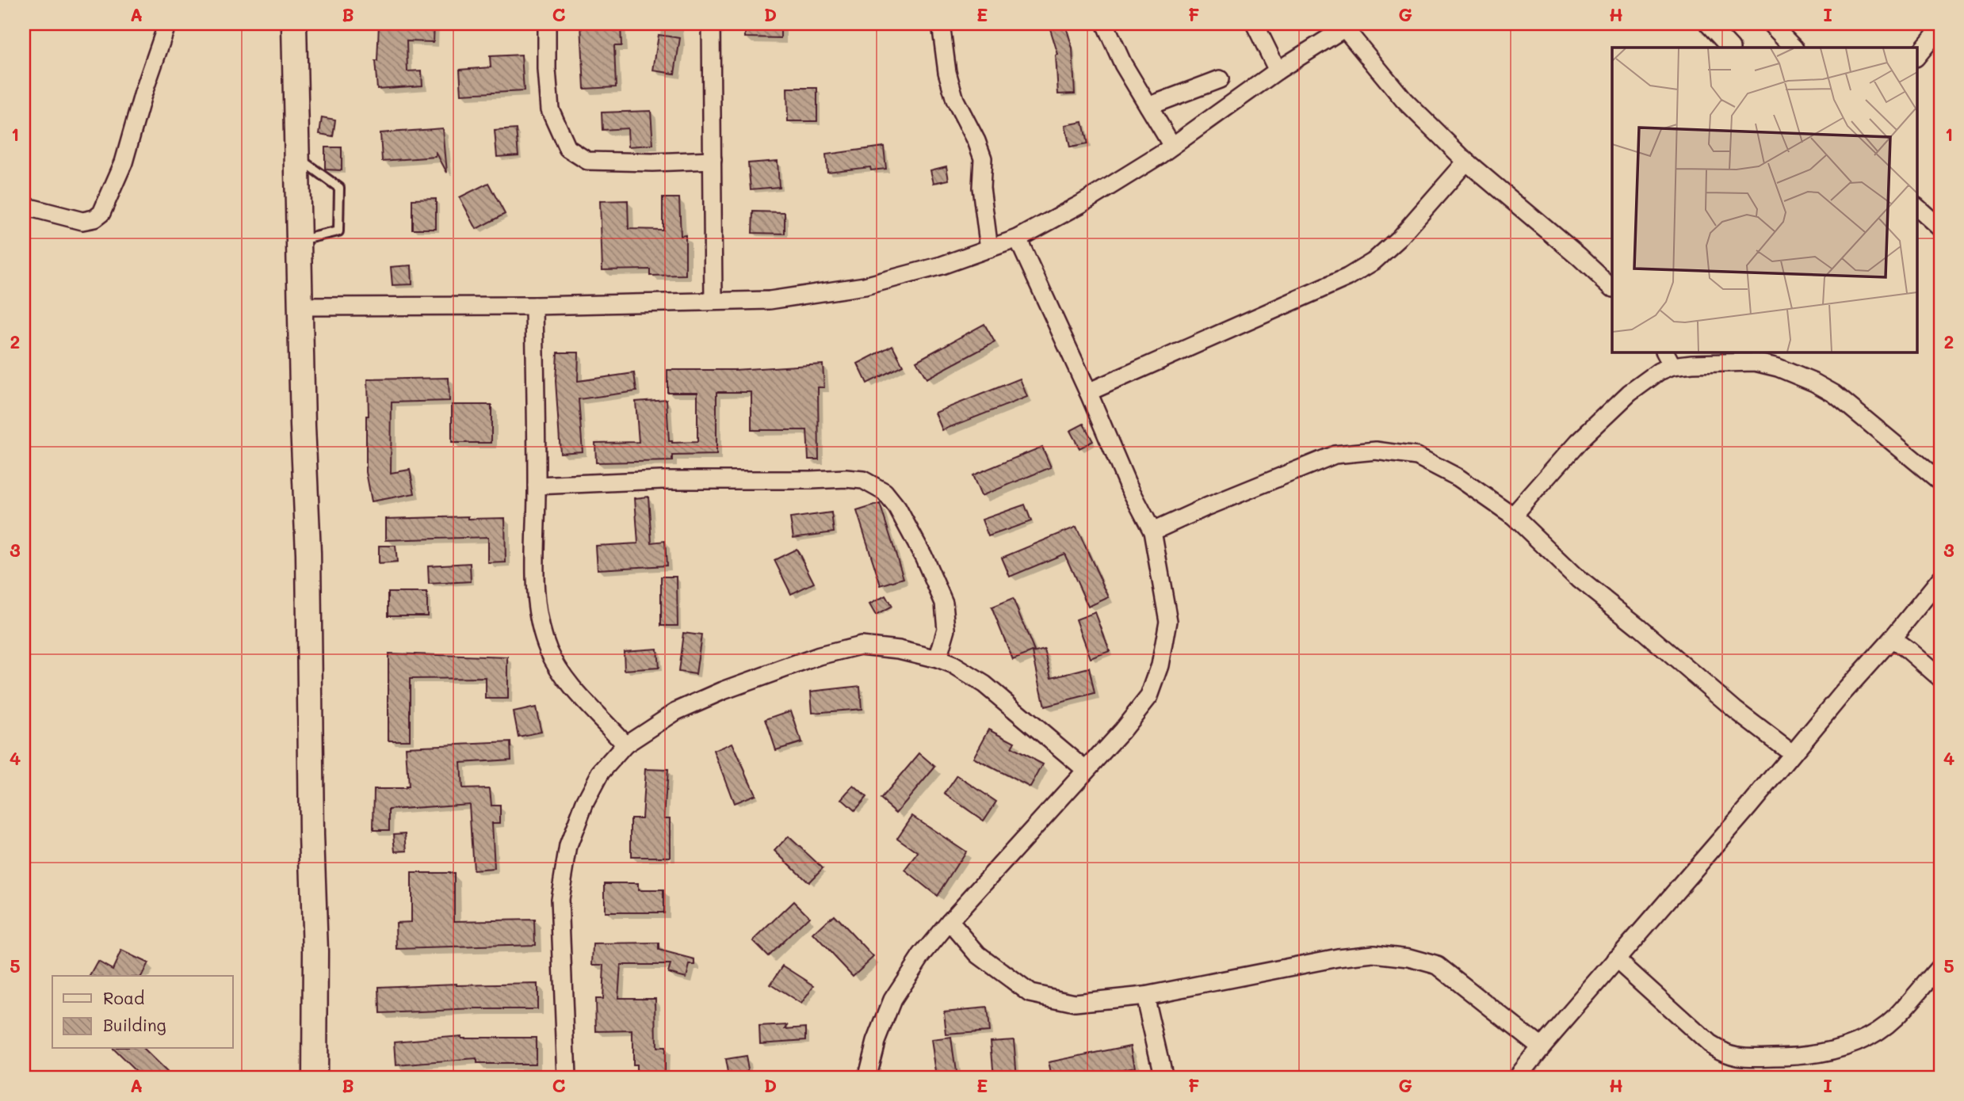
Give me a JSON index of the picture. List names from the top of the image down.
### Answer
{
  "legend": ["Road", "Building"],
  "grid": {
    "columns": [
      "A",
      "B",
      "C",
      "D",
      "E",
      "F",
      "G",
      "H",
      "I"
    ],
    "rows": [
      "1",
      "2",
      "3",
      "4",
      "5"
    ]
  }
}
